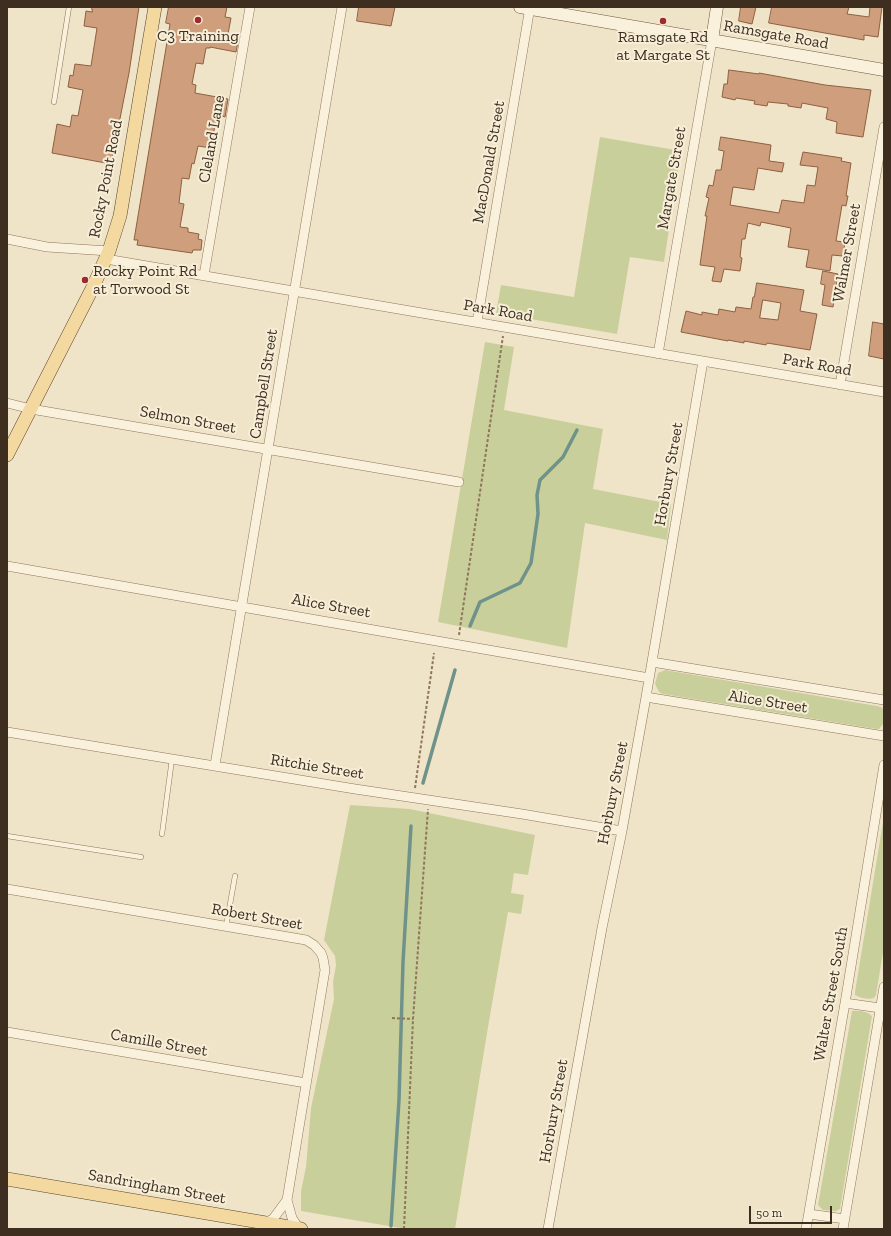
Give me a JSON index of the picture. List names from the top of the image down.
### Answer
{
  "streets": {
    "main road": [
      "Ramsgate Road",
      "Margate Street",
      "Rocky Point Road",
      "Sandringham Street"
    ],
    "street": [
      "Cleland Lane",
      "MacDonald Street",
      "Walmer Street",
      "Park Road",
      "Campbell Street",
      "Selmon Street",
      "Horbury Street",
      "Alice Street",
      "Ritchie Street",
      "Robert Street",
      "Walter Street South",
      "Camille Street"
    ]
  },
  "crossings": [
    ["Ramsgate Road", "MacDonald Street"],
    ["Ramsgate Road", "Margate Street"],
    ["Cleland Lane", "Park Road"],
    ["MacDonald Street", "Park Road"],
    ["Margate Street", "Park Road"],
    ["Rocky Point Road", "Park Road"],
    ["Rocky Point Road", "Selmon Street"],
    ["Walmer Street", "Park Road"],
    ["Park Road", "Campbell Street"],
    ["Park Road", "Horbury Street"],
    ["Campbell Street", "Selmon Street"],
    ["Campbell Street", "Alice Street"],
    ["Campbell Street", "Ritchie Street"],
    ["Horbury Street", "Alice Street"],
    ["Horbury Street", "Ritchie Street"],
    ["Robert Street", "Camille Street"],
    ["Robert Street", "Sandringham Street"]
  ],
  "places": ["C3 Training", "Ramsgate Rd at Margate St", "Rocky Point Rd at Torwood St"],
  "scale_bar": "50 m"
}
